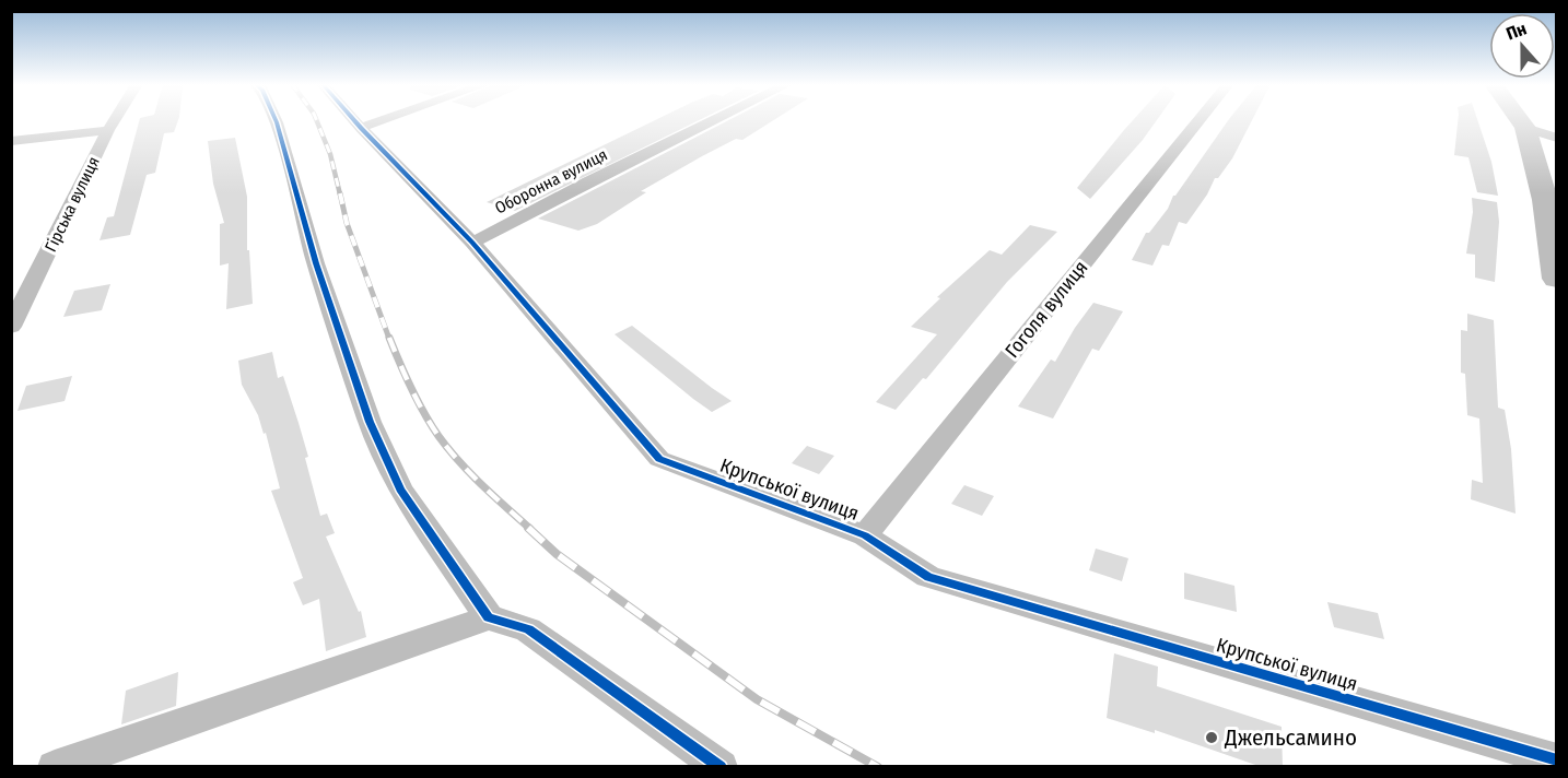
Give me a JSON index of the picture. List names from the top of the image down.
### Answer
{
  "streets": {
    "street": [
      "Оборонна вулиця",
      "Гірська вулиця",
      "Гоголя вулиця",
      "Крупської вулиця"
    ]
  },
  "crossings": [
    ["Оборонна вулиця", "Крупської вулиця"],
    ["Гоголя вулиця", "Крупської вулиця"]
  ],
  "places": ["Джельсамино"],
  "north": "top"
}
